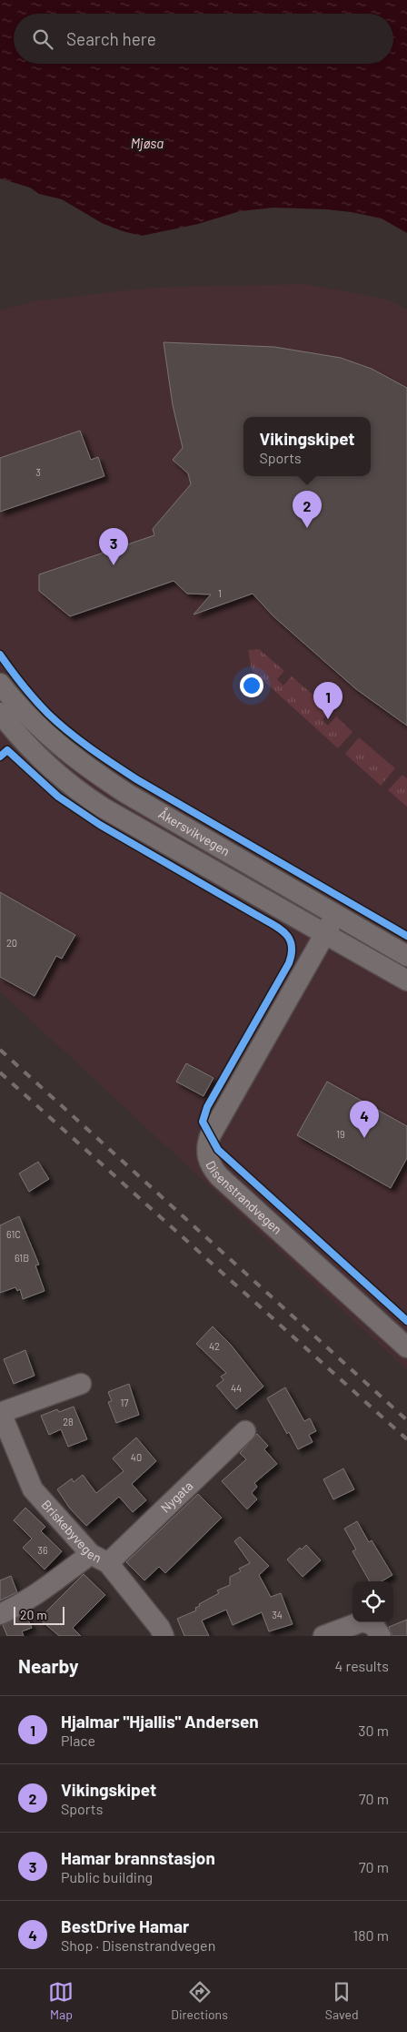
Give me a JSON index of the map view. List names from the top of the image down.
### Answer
{
  "streets": {
    "street": [
      "Åkersvikvegen",
      "Disenstrandvegen",
      "Nygata",
      "Briskebyvegen"
    ]
  },
  "crossings": [
    ["Åkersvikvegen", "Disenstrandvegen"],
    ["Nygata", "Briskebyvegen"]
  ],
  "water": ["Mjøsa"],
  "house_numbers": [
    "3",
    "1",
    "20",
    "19",
    "61C",
    "61B",
    "42",
    "44",
    "17",
    "28",
    "40",
    "36",
    "34"
  ],
  "scale_bar": "20 m",
  "page": {
    "search": "Search here",
    "popup": ["Vikingskipet", "Sports"],
    "pins": [
      "2",
      "3",
      "1",
      "4"
    ],
    "scale": "20 m",
    "heading": ["Nearby", "4 results"],
    "list": [
      {
        "mark": "1",
        "name": "Hjalmar \"Hjallis\" Andersen",
        "note": "Place",
        "value": "30 m"
      },
      {
        "mark": "2",
        "name": "Vikingskipet",
        "note": "Sports",
        "value": "70 m"
      },
      {
        "mark": "3",
        "name": "Hamar brannstasjon",
        "note": "Public building",
        "value": "70 m"
      },
      {
        "mark": "4",
        "name": "BestDrive Hamar",
        "note": "Shop · Disenstrandvegen",
        "value": "180 m"
      }
    ],
    "nav": ["Map", "Directions", "Saved"]
  }
}
